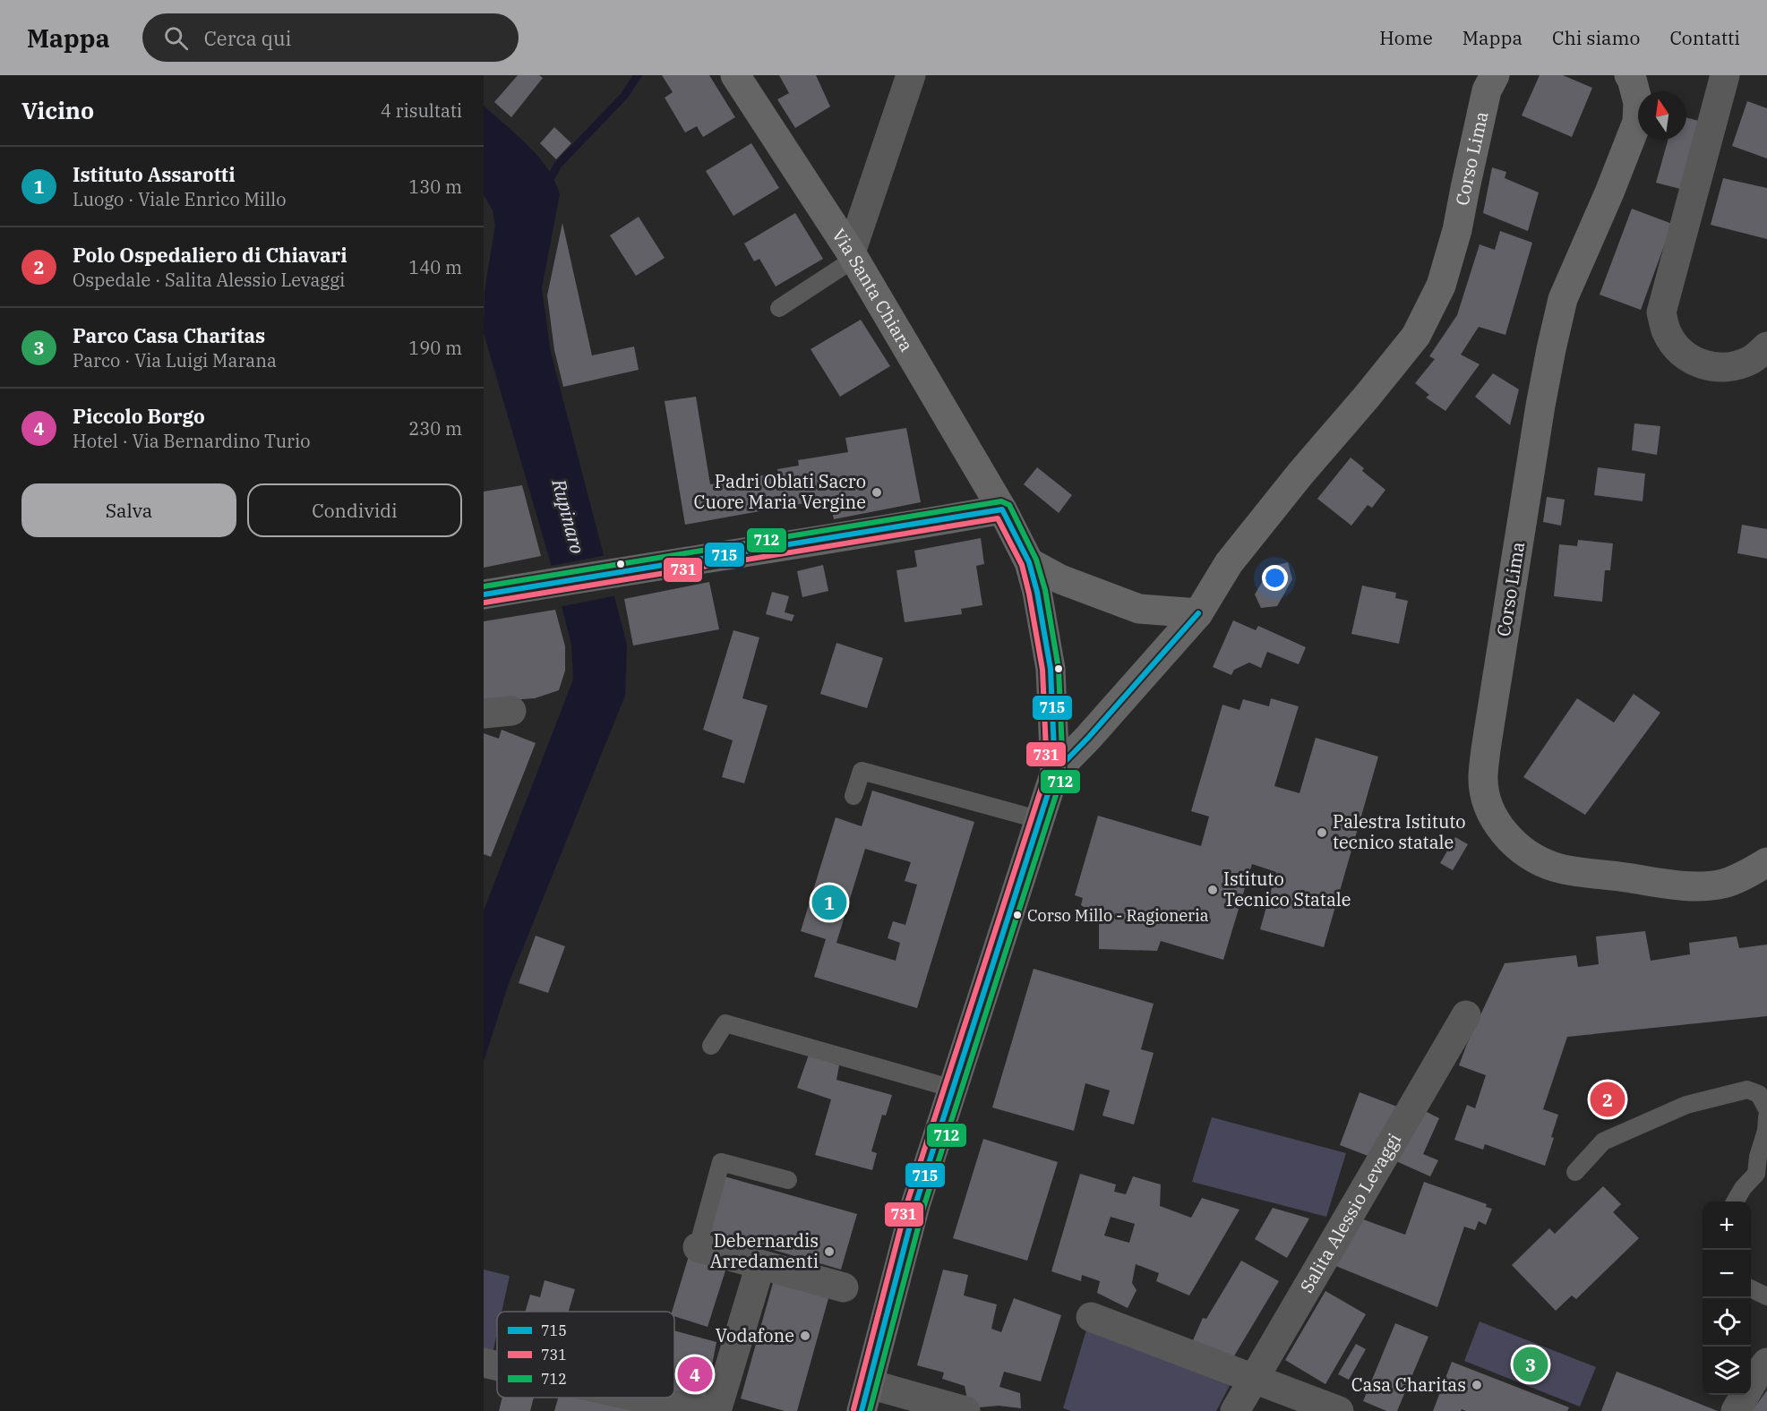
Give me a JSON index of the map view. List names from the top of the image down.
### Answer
{
  "streets": {
    "street": ["Corso Lima", "Via Santa Chiara", "Salita Alessio Levaggi"]
  },
  "water": ["Rupinaro"],
  "places": [
    "Padri Oblati Sacro Cuore Maria Vergine",
    "Palestra Istituto tecnico statale",
    "Istituto Tecnico Statale",
    "Corso Millo - Ragioneria",
    "Debernardis Arredamenti",
    "Vodafone",
    "Casa Charitas"
  ],
  "lines": ["transit line 712", "transit line 715", "transit line 731"],
  "legend": ["715", "731", "712"],
  "north": "top",
  "page": {
    "header": "Mappa",
    "search": "Cerca qui",
    "nav": [
      "Home",
      "Mappa",
      "Chi siamo",
      "Contatti"
    ],
    "heading": ["Vicino", "4 risultati"],
    "list": [
      {
        "mark": "1",
        "name": "Istituto Assarotti",
        "note": "Luogo · Viale Enrico Millo",
        "value": "130 m"
      },
      {
        "mark": "2",
        "name": "Polo Ospedaliero di Chiavari",
        "note": "Ospedale · Salita Alessio Levaggi",
        "value": "140 m"
      },
      {
        "mark": "3",
        "name": "Parco Casa Charitas",
        "note": "Parco · Via Luigi Marana",
        "value": "190 m"
      },
      {
        "mark": "4",
        "name": "Piccolo Borgo",
        "note": "Hotel · Via Bernardino Turio",
        "value": "230 m"
      }
    ],
    "buttons": ["Salva", "Condividi"],
    "pins": [
      "1",
      "2",
      "3",
      "4"
    ],
    "map_buttons": ["+", "−"]
  }
}
